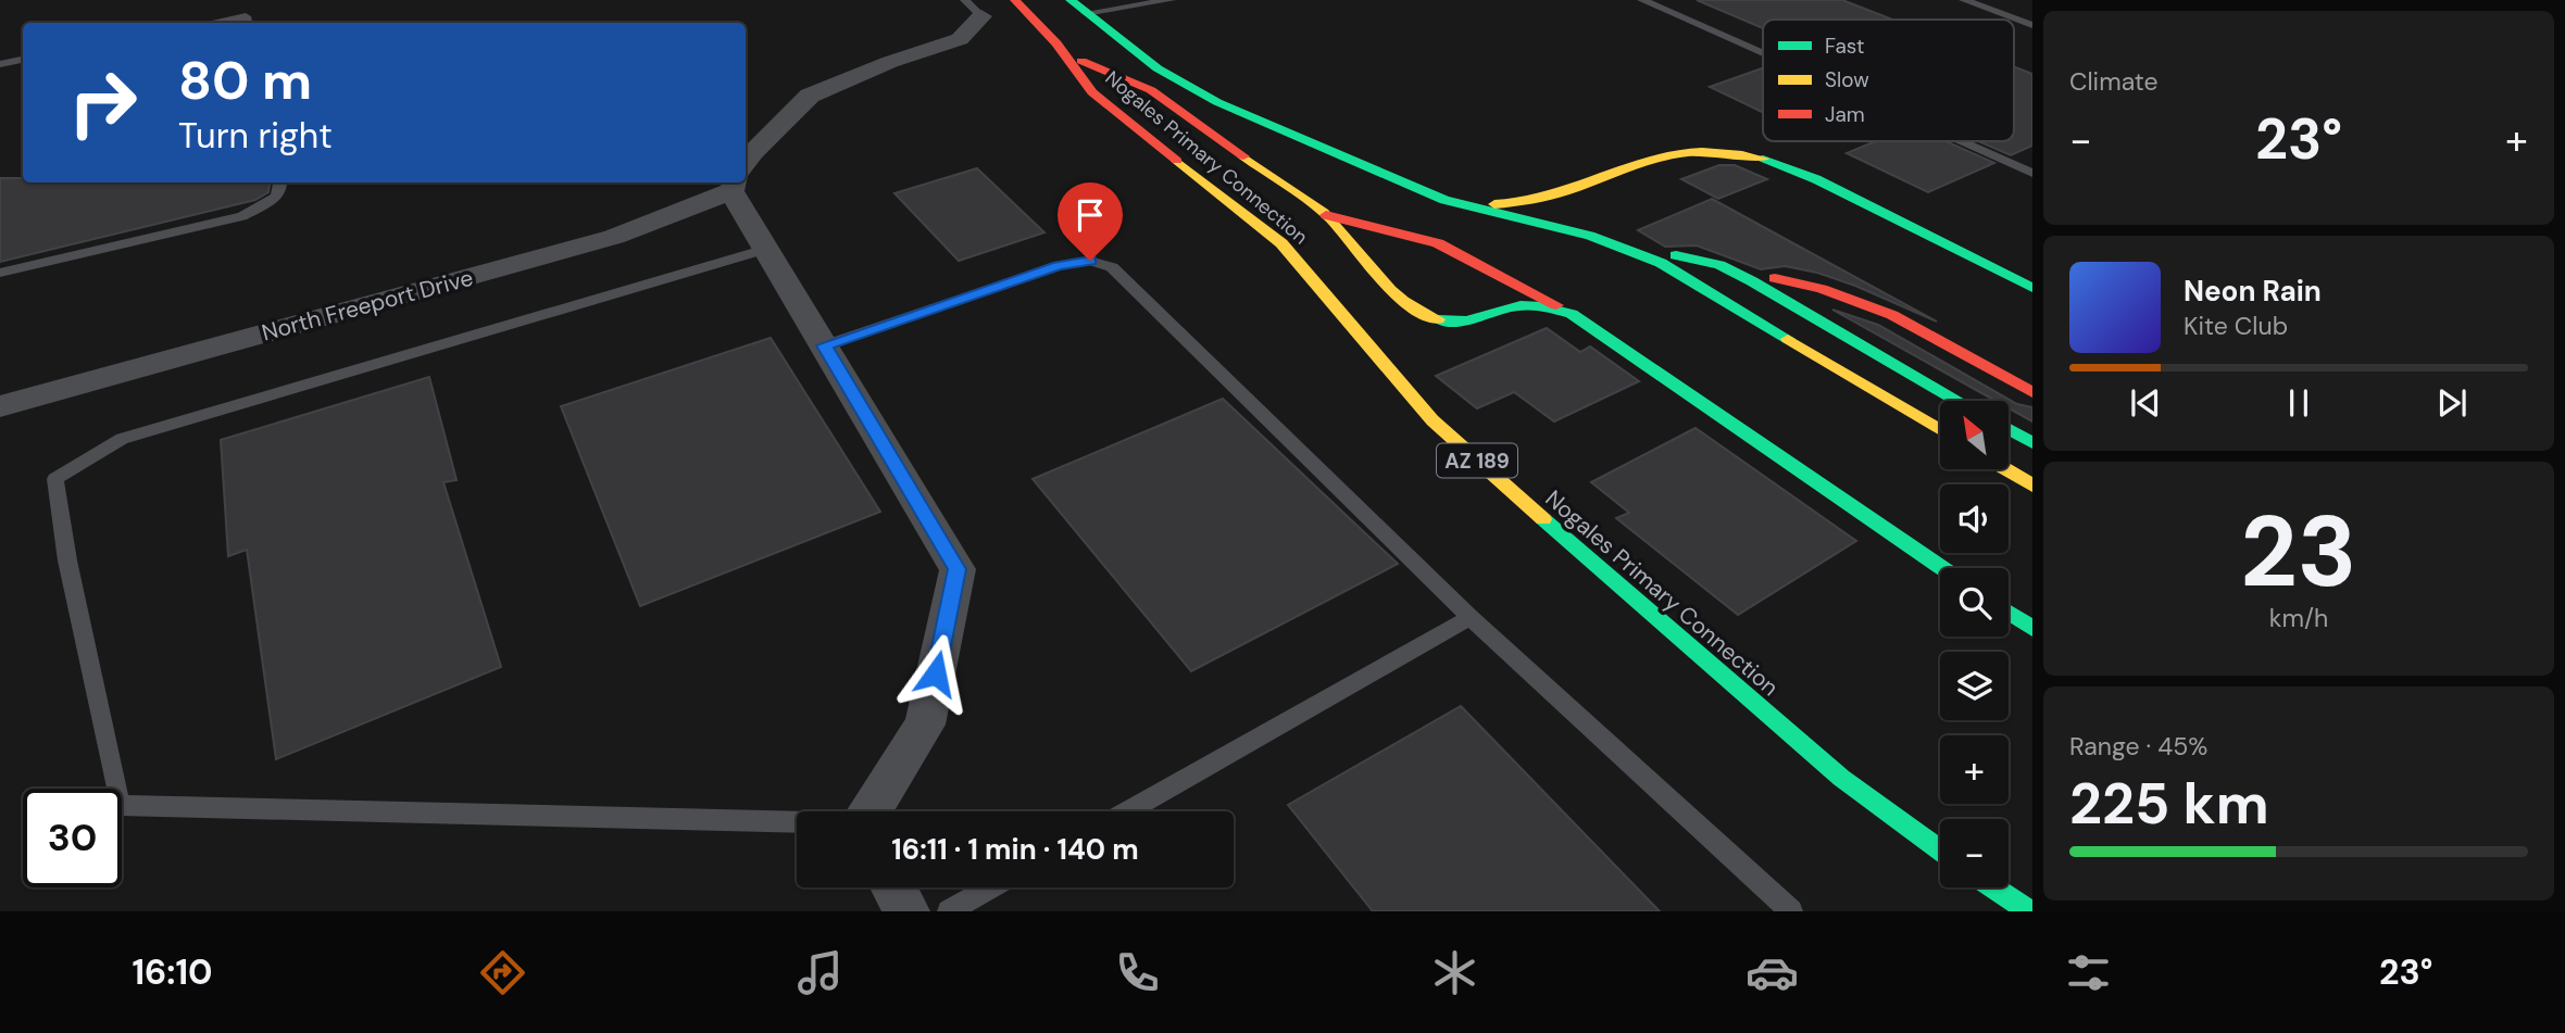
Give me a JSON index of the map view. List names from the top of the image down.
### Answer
{
  "streets": {
    "highway": ["Nogales Primary Connection", "AZ 189"],
    "street": ["North Freeport Drive"]
  },
  "crossings": [
    ["Nogales Primary Connection", "AZ 189"]
  ],
  "legend": ["Fast", "Slow", "Jam"],
  "north": "top left",
  "page": {
    "tile": [
      "Climate",
      ["23", "km/h"],
      ["Range · 45%", "225 km"]
    ],
    "turn": ["80 m", "Turn right"],
    "heat": ["−", "23°", "+"],
    "song": ["Neon Rain", "Kite Club"],
    "map_buttons": ["+", "−"],
    "limit": "30",
    "trip": "16:11 · 1 min · 140 m",
    "tabs": ["16:10", "23°"]
  }
}
